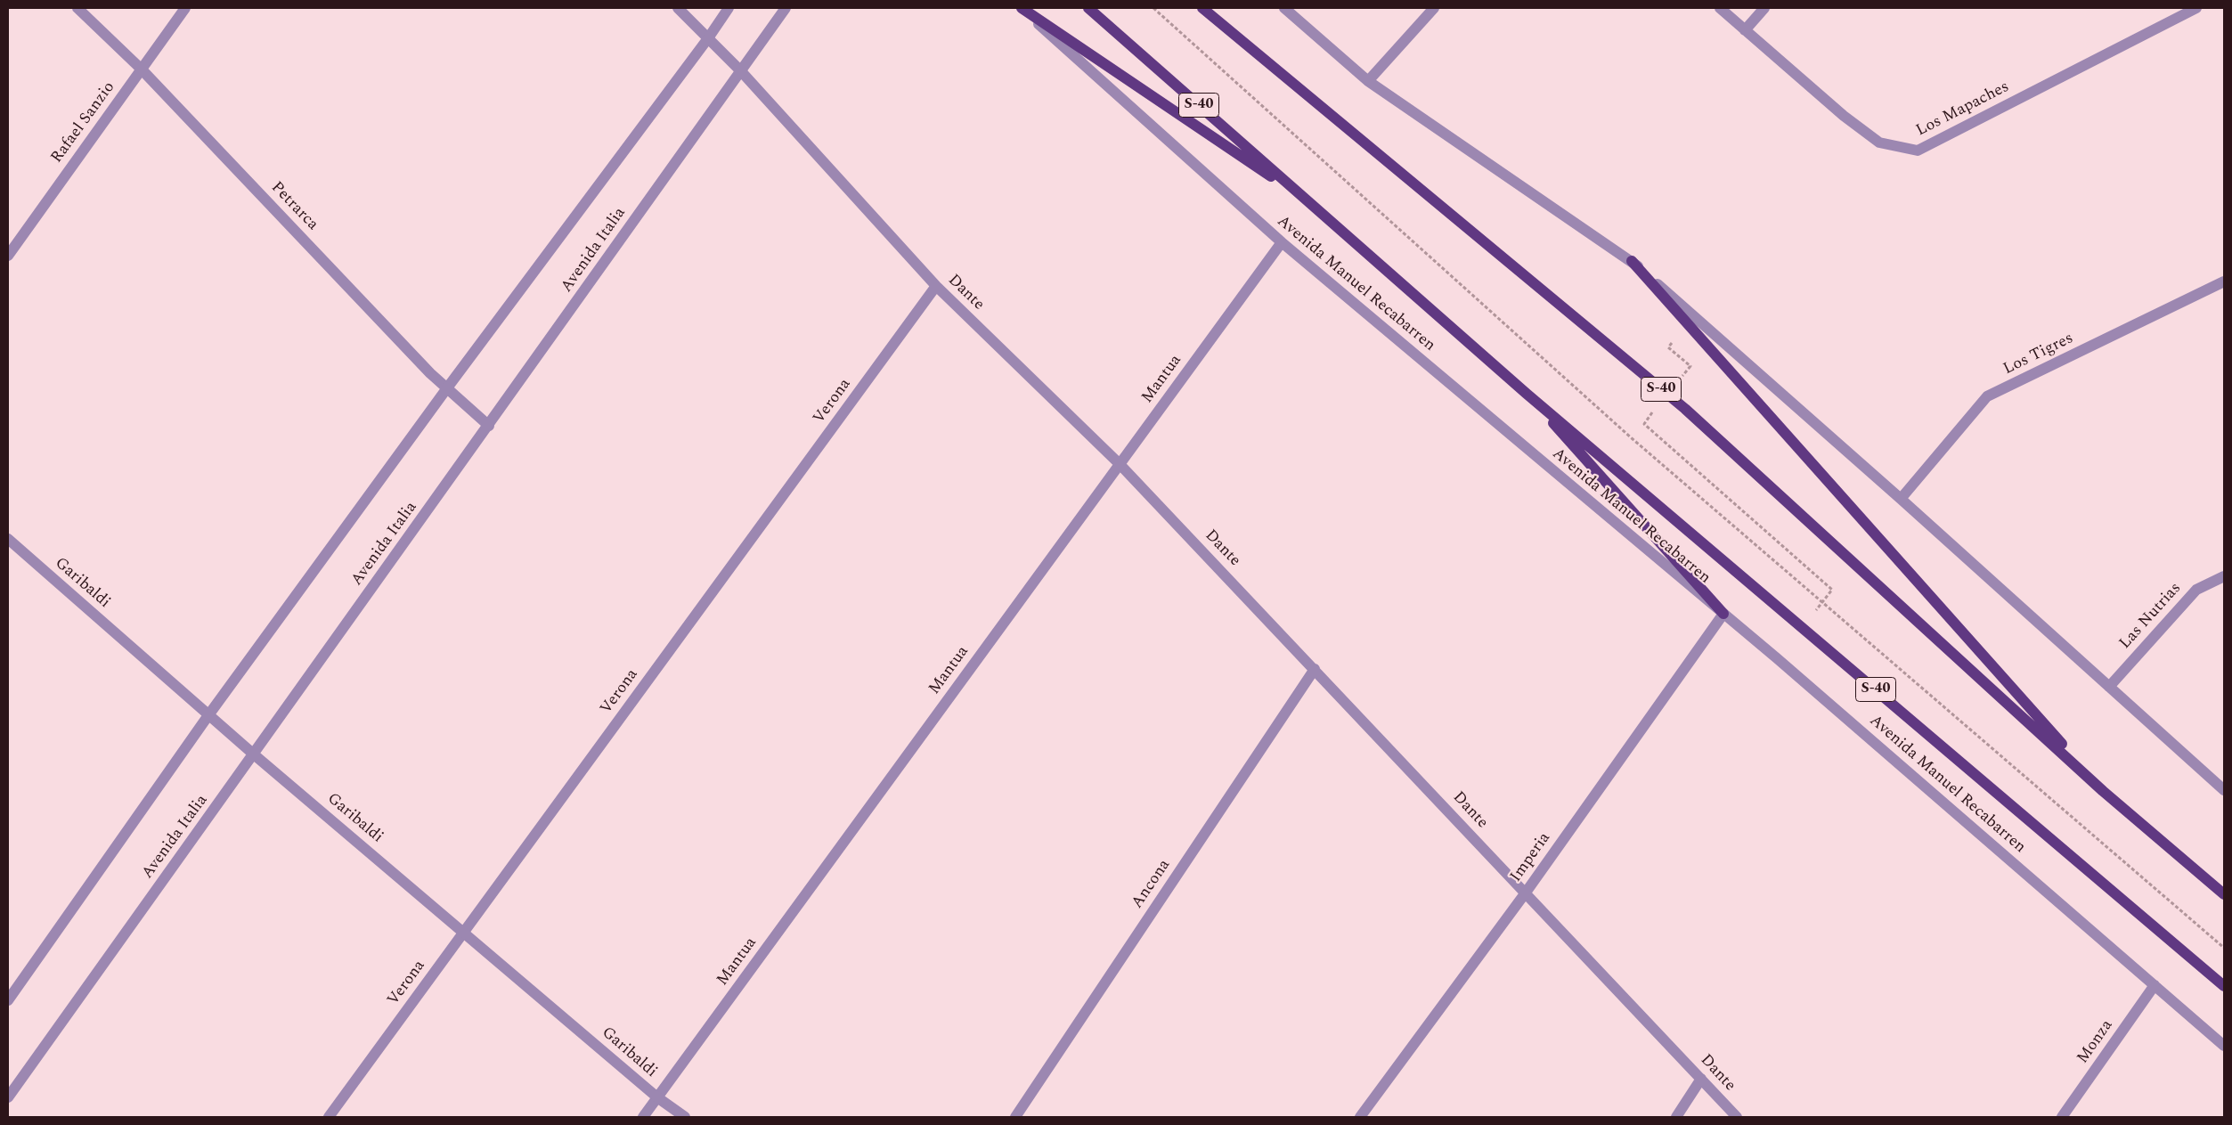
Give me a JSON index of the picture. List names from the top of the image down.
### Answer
{
  "streets": {
    "main road": ["S-40", "Avenida Manuel Recabarren"],
    "street": [
      "Los Mapaches",
      "Rafael Sanzio",
      "Petrarca",
      "Avenida Italia",
      "Dante",
      "Los Tigres",
      "Mantua",
      "Verona",
      "Garibaldi",
      "Las Nutrias",
      "Imperia",
      "Ancona",
      "Monza"
    ]
  },
  "crossings": [
    ["Rafael Sanzio", "Petrarca"],
    ["Petrarca", "Avenida Italia"],
    ["Avenida Italia", "Dante"],
    ["Avenida Italia", "Garibaldi"],
    ["Avenida Manuel Recabarren", "Mantua"],
    ["Avenida Manuel Recabarren", "Imperia"],
    ["Avenida Manuel Recabarren", "Monza"],
    ["Dante", "Mantua"],
    ["Dante", "Verona"],
    ["Dante", "Imperia"],
    ["Dante", "Ancona"],
    ["Mantua", "Garibaldi"],
    ["Verona", "Garibaldi"]
  ]
}
